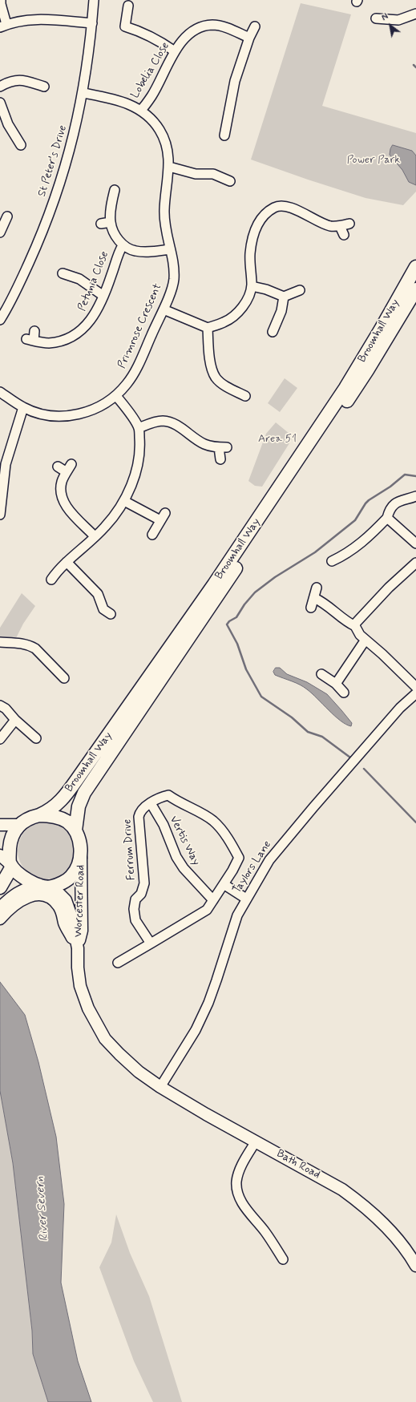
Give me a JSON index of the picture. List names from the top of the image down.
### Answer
{
  "streets": {
    "highway": ["Broomhall Way"],
    "main road": ["Worcester Road", "Bath Road"],
    "street": [
      "Lobelia Close",
      "St Peter's Drive",
      "Petunia Close",
      "Primrose Crescent",
      "Vertis Way",
      "Ferrum Drive",
      "Taylors Lane"
    ]
  },
  "crossings": [
    ["Lobelia Close", "Primrose Crescent"],
    ["St Peter's Drive", "Primrose Crescent"],
    ["Broomhall Way", "Worcester Road"],
    ["Vertis Way", "Ferrum Drive"],
    ["Taylors Lane", "Worcester Road"],
    ["Taylors Lane", "Bath Road"],
    ["Worcester Road", "Bath Road"]
  ],
  "water": ["River Severn"],
  "parks": ["Power Park", "Area 51"],
  "north": "top left"
}
